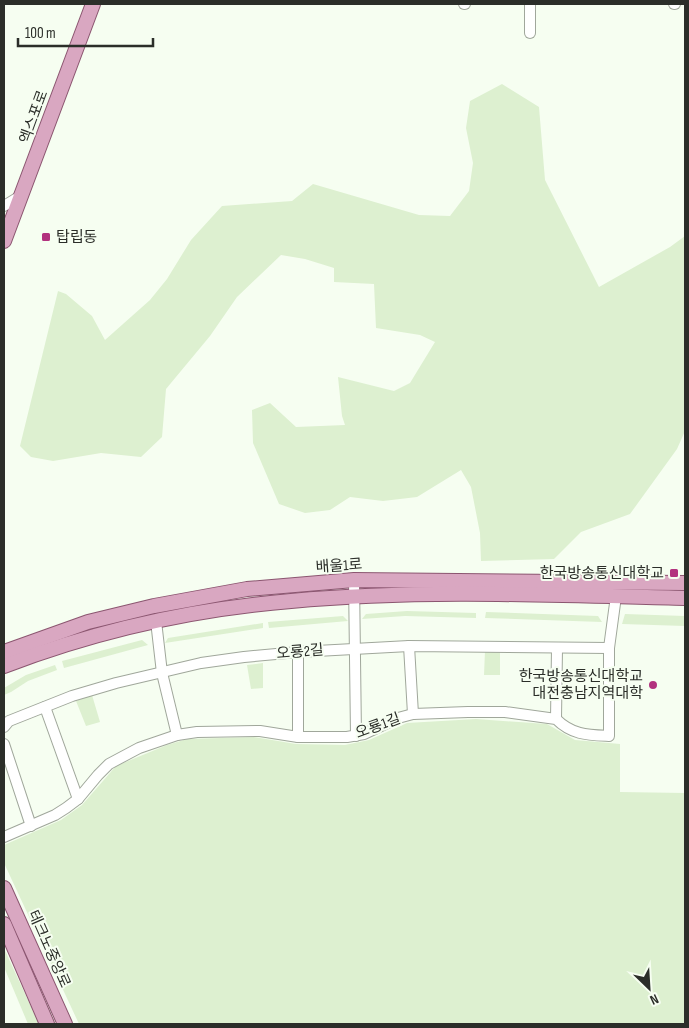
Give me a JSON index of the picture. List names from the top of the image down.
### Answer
{
  "streets": {
    "main road": ["엑스포로", "배울1로", "테크노중앙로"],
    "street": ["오룡2길", "오룡1길"]
  },
  "crossings": [
    ["배울1로", "오룡1길"],
    ["오룡2길", "오룡1길"]
  ],
  "places": {
    "transit": ["탑립동", "한국방송통신대학교"],
    "other": ["한국방송통신대학교 대전충남지역대학"]
  },
  "scale_bar": "100 m",
  "north": "bottom right"
}
